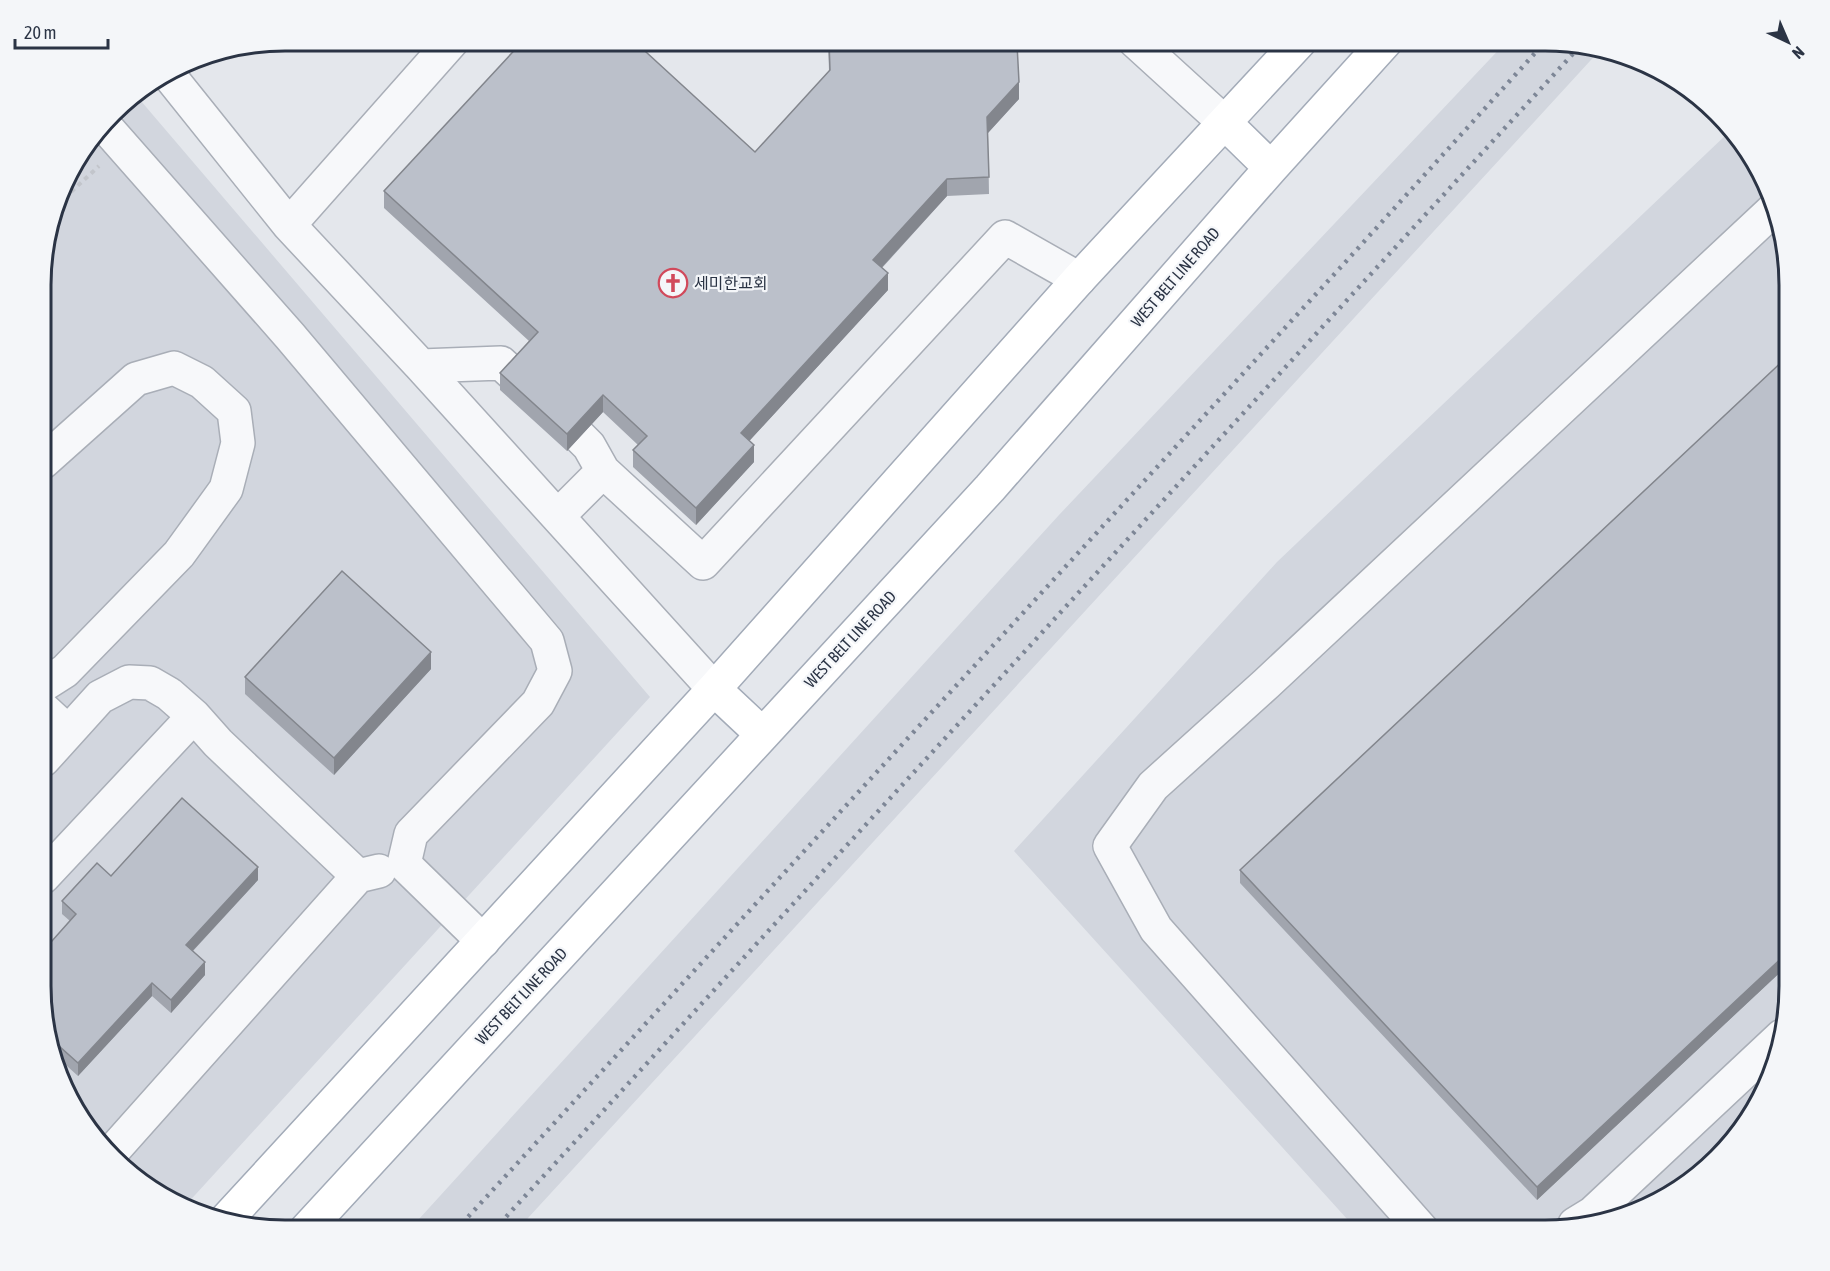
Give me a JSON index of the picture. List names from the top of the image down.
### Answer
{
  "streets": {
    "main road": ["WEST BELT LINE ROAD"]
  },
  "places": {
    "church": ["세미한교회"]
  },
  "scale_bar": "20 m",
  "north": "bottom right"
}
